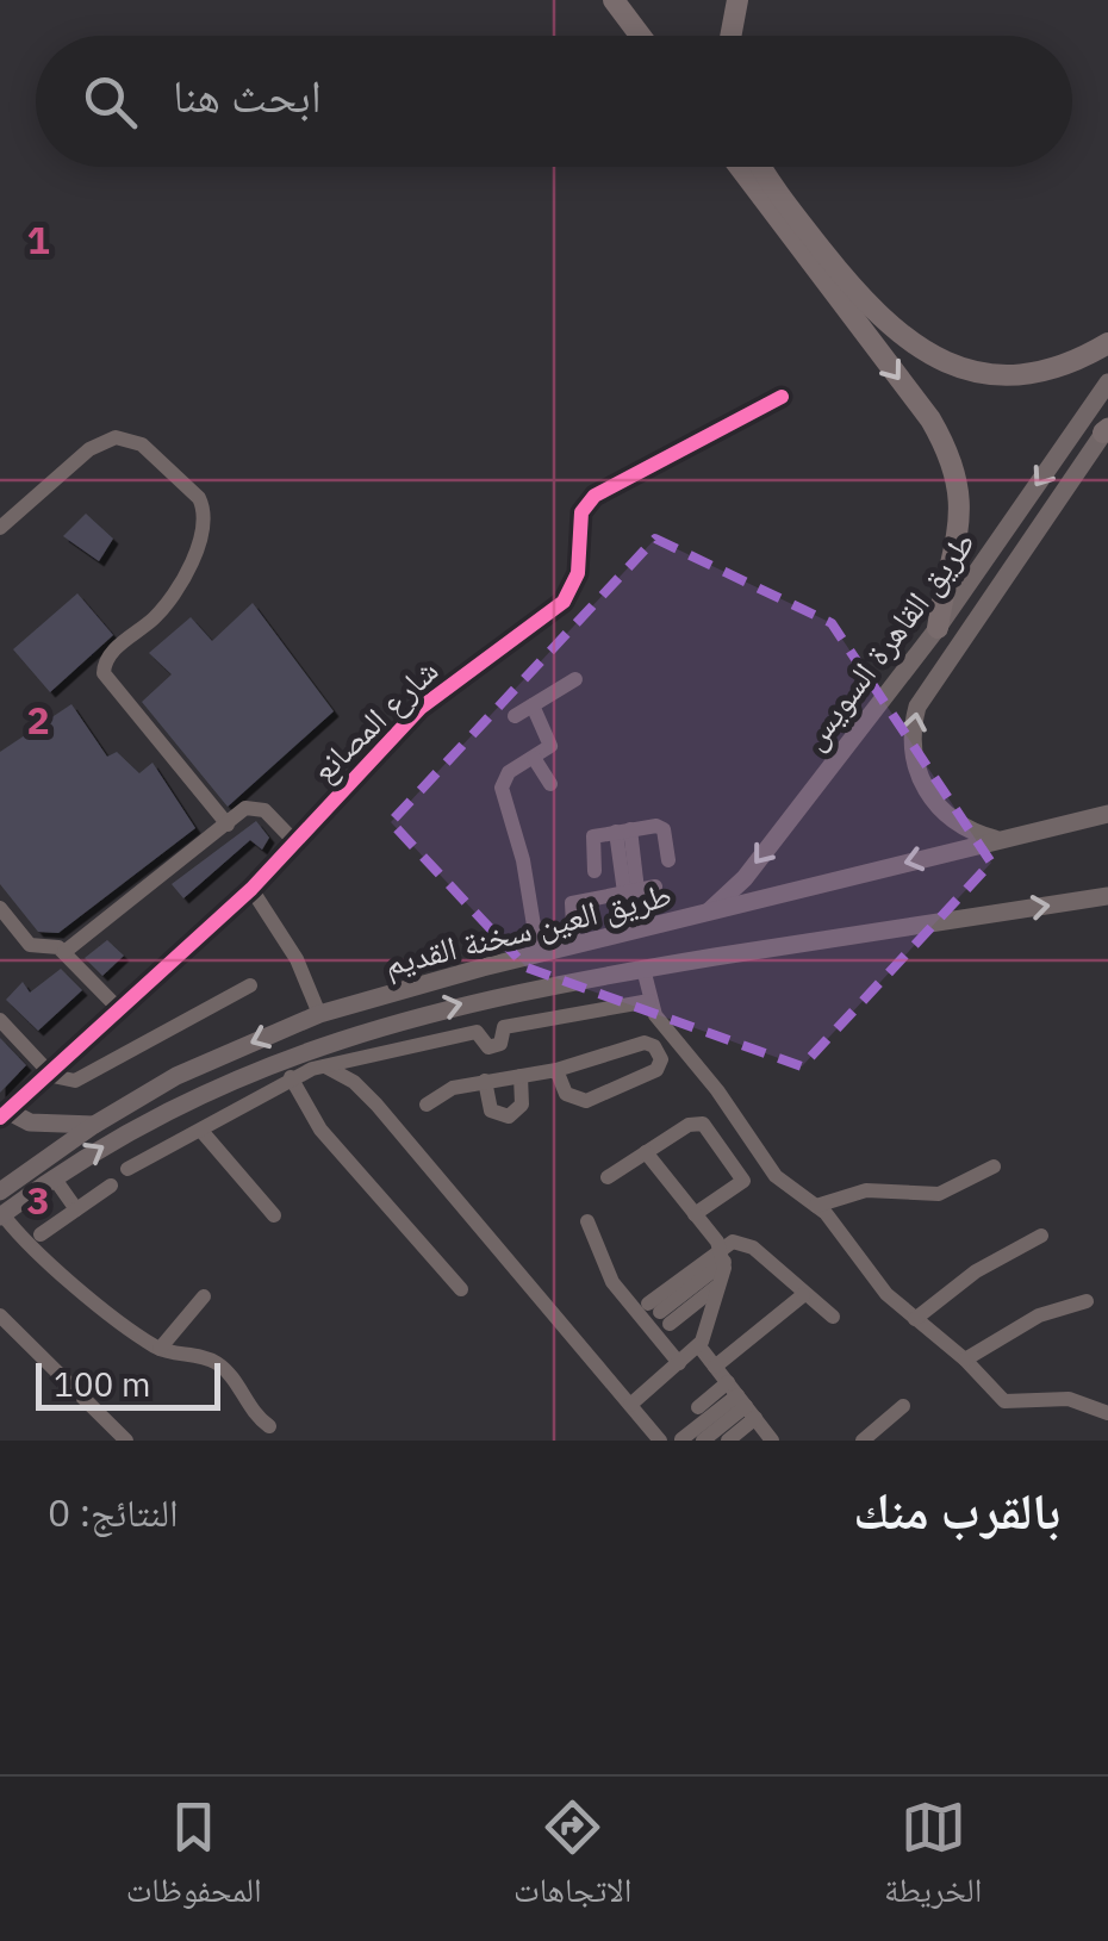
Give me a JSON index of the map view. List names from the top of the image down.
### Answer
{
  "streets": {
    "main road": ["طريق القاهرة السويس", "طريق العين سخنة القديم"],
    "street": ["شارع المصانع"]
  },
  "crossings": [
    ["طريق القاهرة السويس", "طريق العين سخنة القديم"]
  ],
  "scale_bar": "100 m",
  "page": {
    "search": "ابحث هنا",
    "scale": "100 m",
    "heading": ["بالقرب منك", "النتائج: 0"],
    "nav": ["الخريطة", "الاتجاهات", "المحفوظات"]
  },
  "grid": {
    "rows": ["1", "2", "3"]
  }
}
